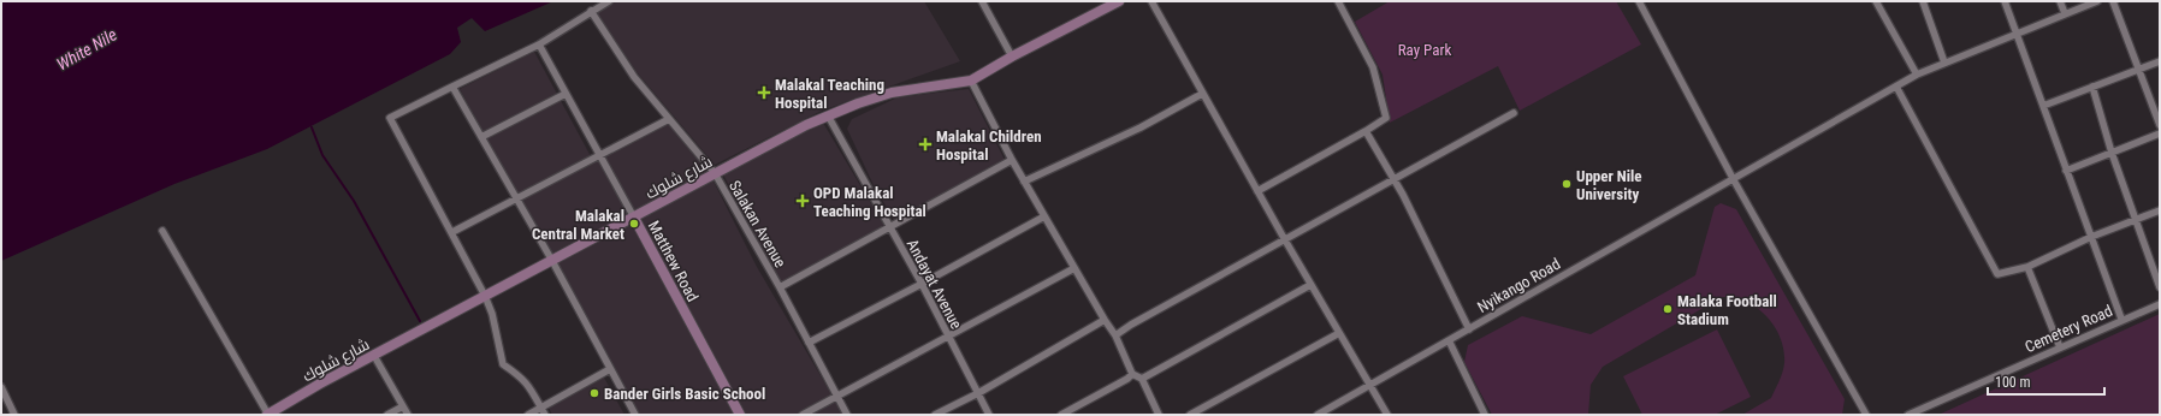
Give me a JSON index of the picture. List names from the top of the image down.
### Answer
{
  "streets": {
    "street": [
      "شارع شلوك",
      "Salakan Avenue",
      "Matthew Road",
      "Andayat Avenue",
      "Nyikango Road",
      "Cemetery Road"
    ]
  },
  "crossings": [
    ["شارع شلوك", "Salakan Avenue"],
    ["شارع شلوك", "Matthew Road"],
    ["شارع شلوك", "Andayat Avenue"]
  ],
  "water": ["White Nile"],
  "parks": ["Ray Park"],
  "places": {
    "health": ["Malakal Teaching Hospital", "Malakal Children Hospital", "OPD Malakal Teaching Hospital"],
    "other": [
      "Upper Nile University",
      "Malakal Central Market",
      "Malaka Football Stadium",
      "Bander Girls Basic School"
    ]
  },
  "scale_bar": "100 m"
}
